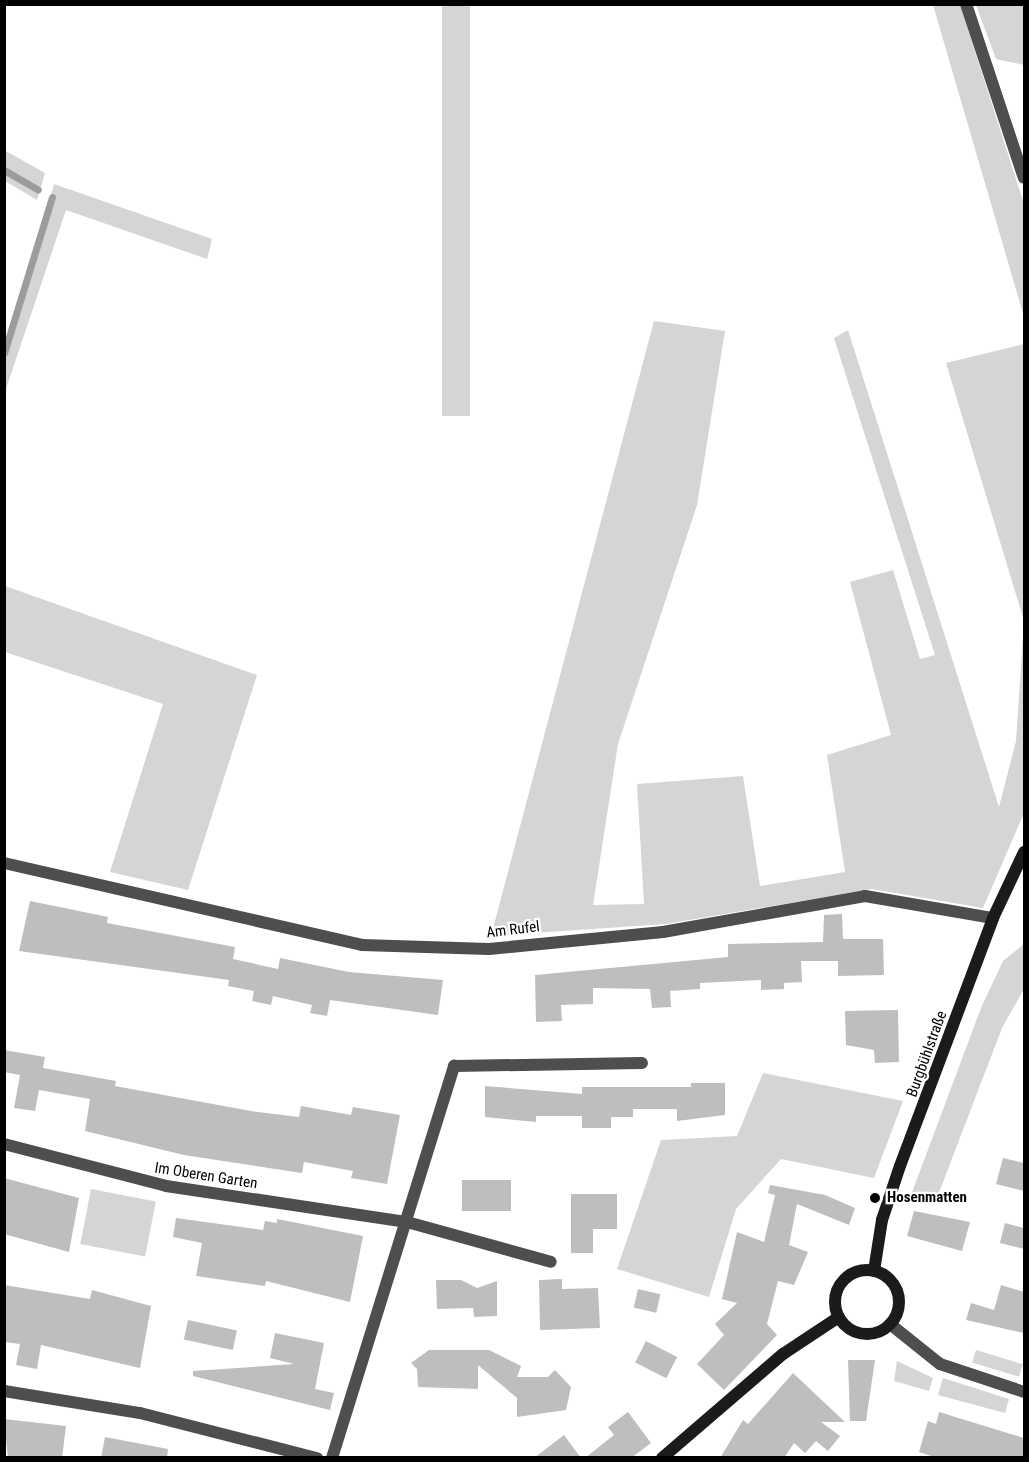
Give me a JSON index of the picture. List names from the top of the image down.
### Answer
{
  "streets": {
    "street": ["Am Rufel", "Burgbühlstraße", "Im Oberen Garten"]
  },
  "crossings": [
    ["Am Rufel", "Burgbühlstraße"]
  ],
  "places": ["Hosenmatten"]
}
